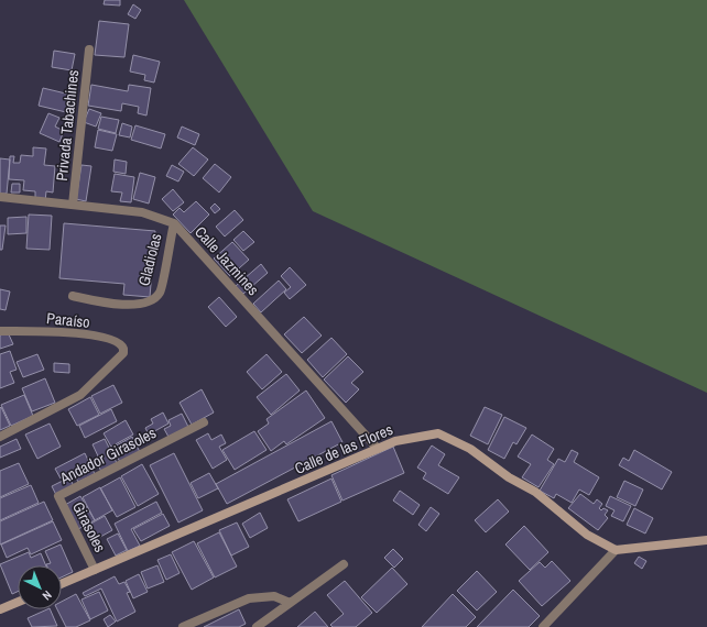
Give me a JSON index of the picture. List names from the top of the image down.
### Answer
{
  "streets": {
    "street": [
      "Privada Tabachines",
      "Gladiolas",
      "Calle Jazmines",
      "Paraíso",
      "Calle de las Flores",
      "Andador Girasoles",
      "Girasoles"
    ]
  },
  "crossings": [
    ["Privada Tabachines", "Calle Jazmines"],
    ["Gladiolas", "Calle Jazmines"],
    ["Calle Jazmines", "Calle de las Flores"],
    ["Calle de las Flores", "Girasoles"],
    ["Andador Girasoles", "Girasoles"]
  ],
  "north": "bottom right"
}
